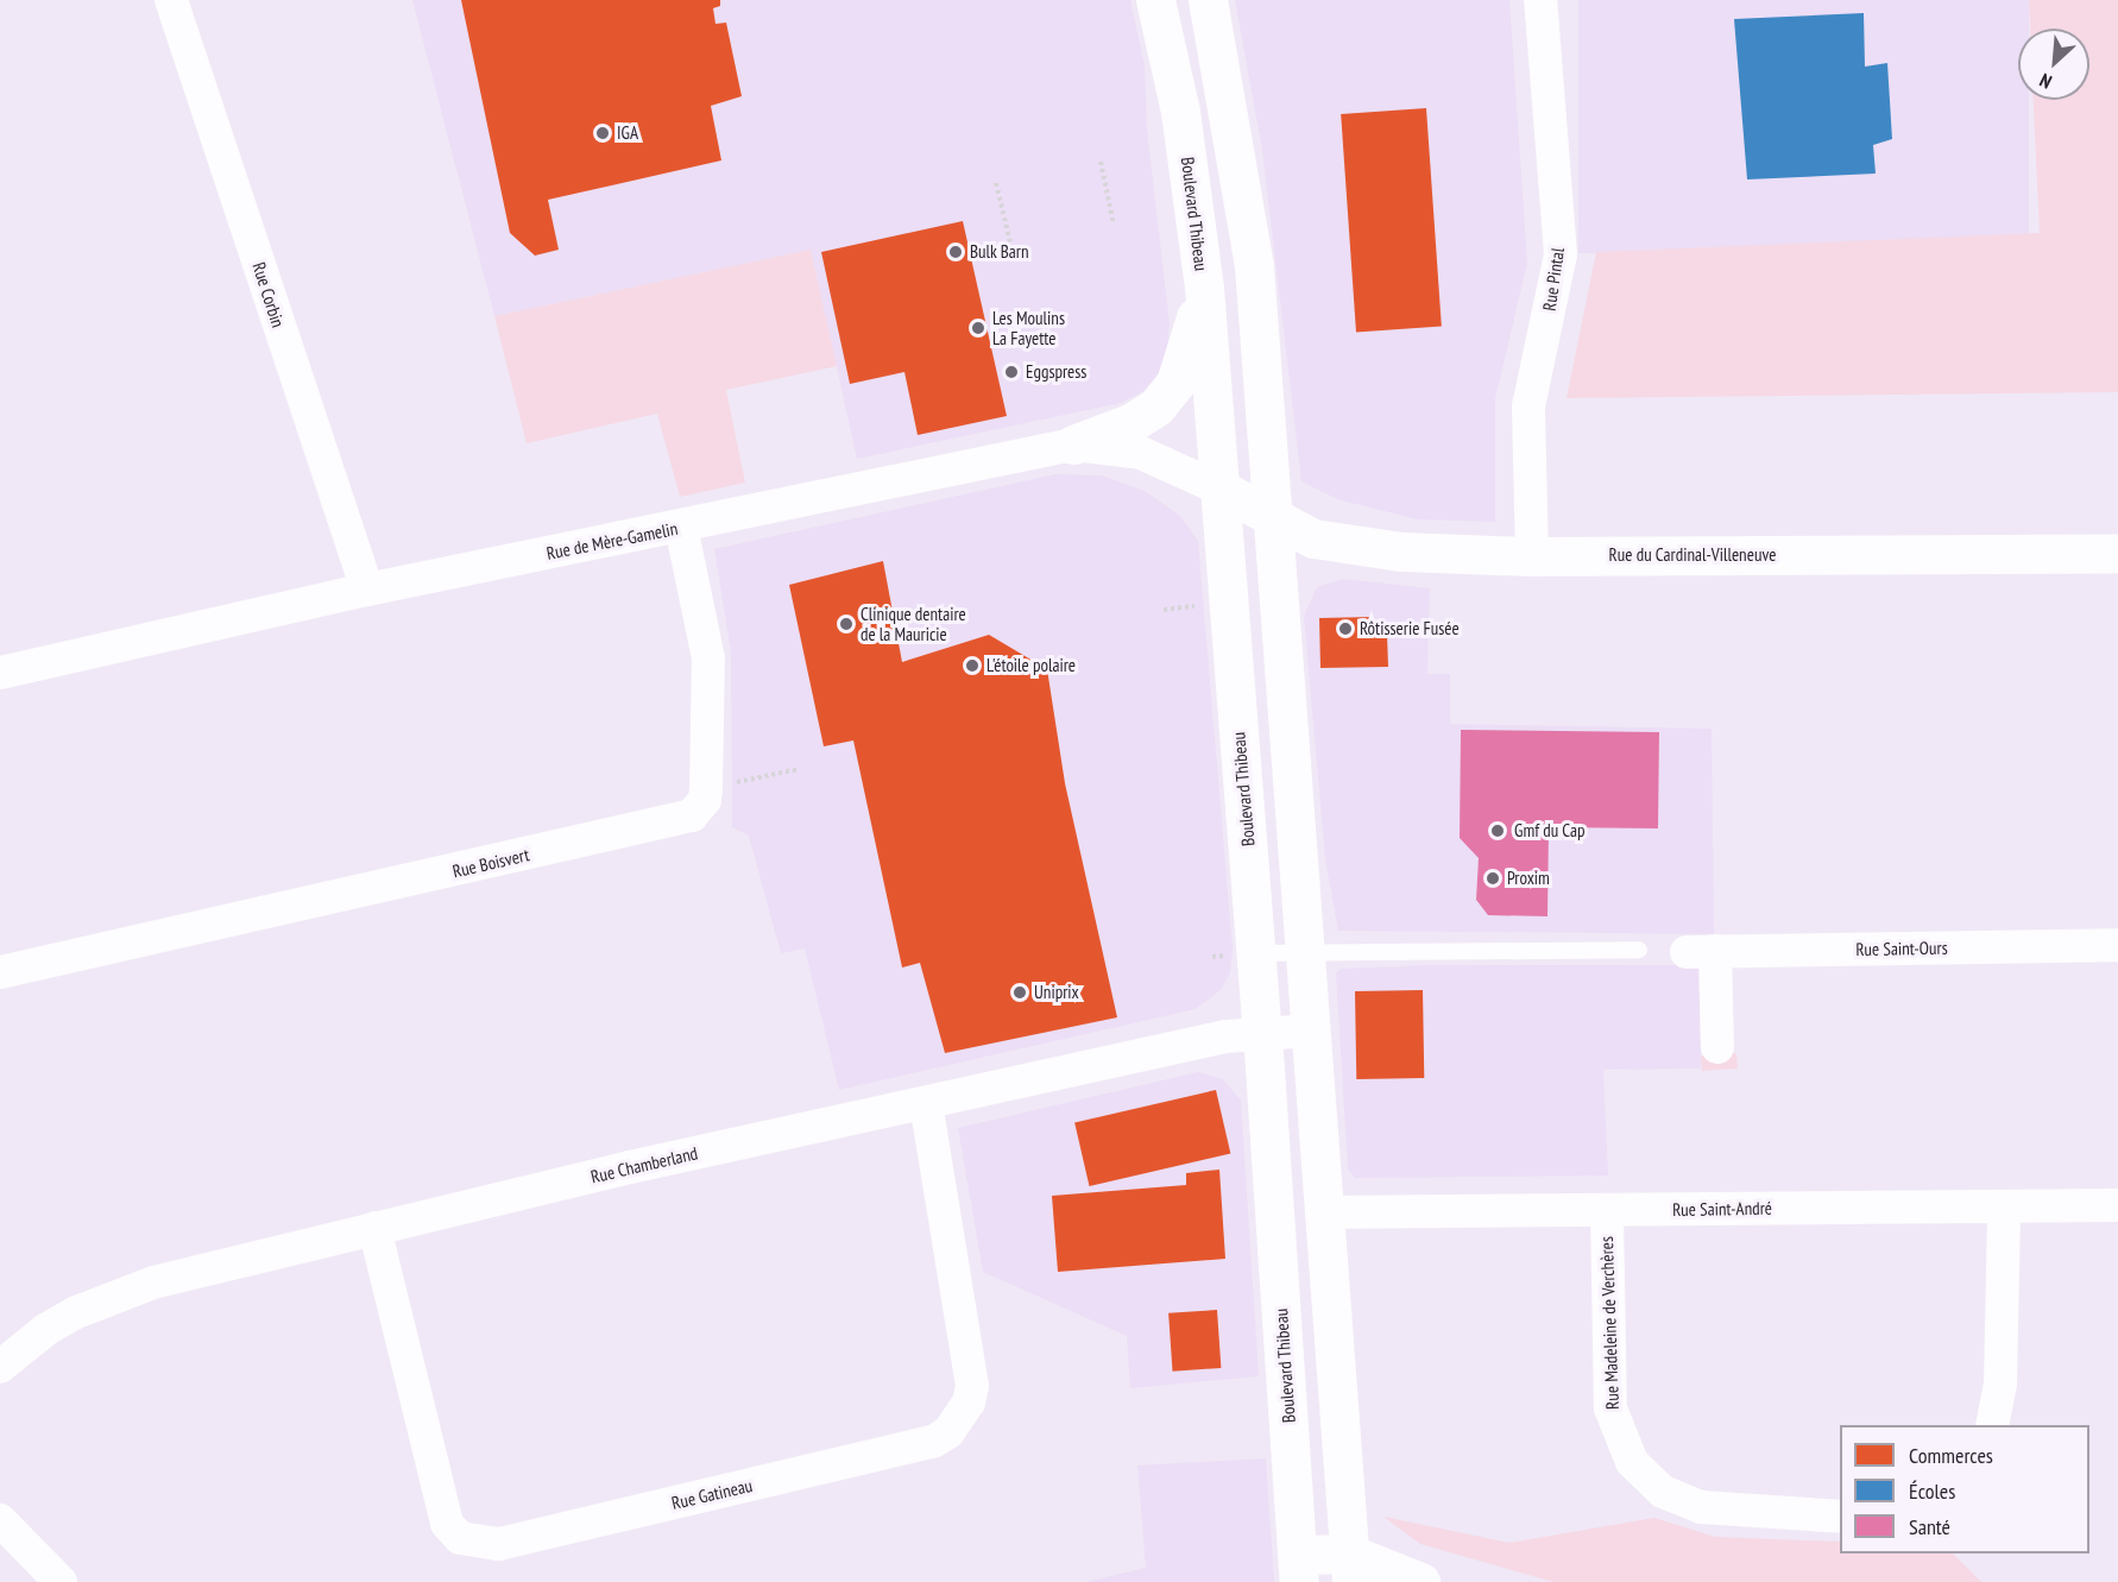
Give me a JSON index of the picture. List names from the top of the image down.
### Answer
{
  "streets": {
    "main road": ["Boulevard Thibeau", "Rue du Cardinal-Villeneuve"],
    "street": [
      "Rue Pintal",
      "Rue Corbin",
      "Rue de Mère-Gamelin",
      "Rue Boisvert",
      "Rue Saint-Ours",
      "Rue Chamberland",
      "Rue Saint-André",
      "Rue Madeleine de Verchères",
      "Rue Gatineau"
    ]
  },
  "crossings": [
    ["Boulevard Thibeau", "Rue de Mère-Gamelin"],
    ["Boulevard Thibeau", "Rue du Cardinal-Villeneuve"],
    ["Boulevard Thibeau", "Rue Chamberland"],
    ["Rue Pintal", "Rue du Cardinal-Villeneuve"],
    ["Rue Corbin", "Rue de Mère-Gamelin"],
    ["Rue de Mère-Gamelin", "Rue du Cardinal-Villeneuve"],
    ["Rue Chamberland", "Rue Gatineau"],
    ["Rue Saint-André", "Rue Madeleine de Verchères"]
  ],
  "places": [
    "IGA",
    "Bulk Barn",
    "Les Moulins La Fayette",
    "Eggspress",
    "Clinique dentaire de la Mauricie",
    "Rôtisserie Fusée",
    "L'étoile polaire",
    "Gmf du Cap",
    "Proxim",
    "Uniprix"
  ],
  "legend": ["Commerces", "Écoles", "Santé"],
  "north": "bottom left"
}
